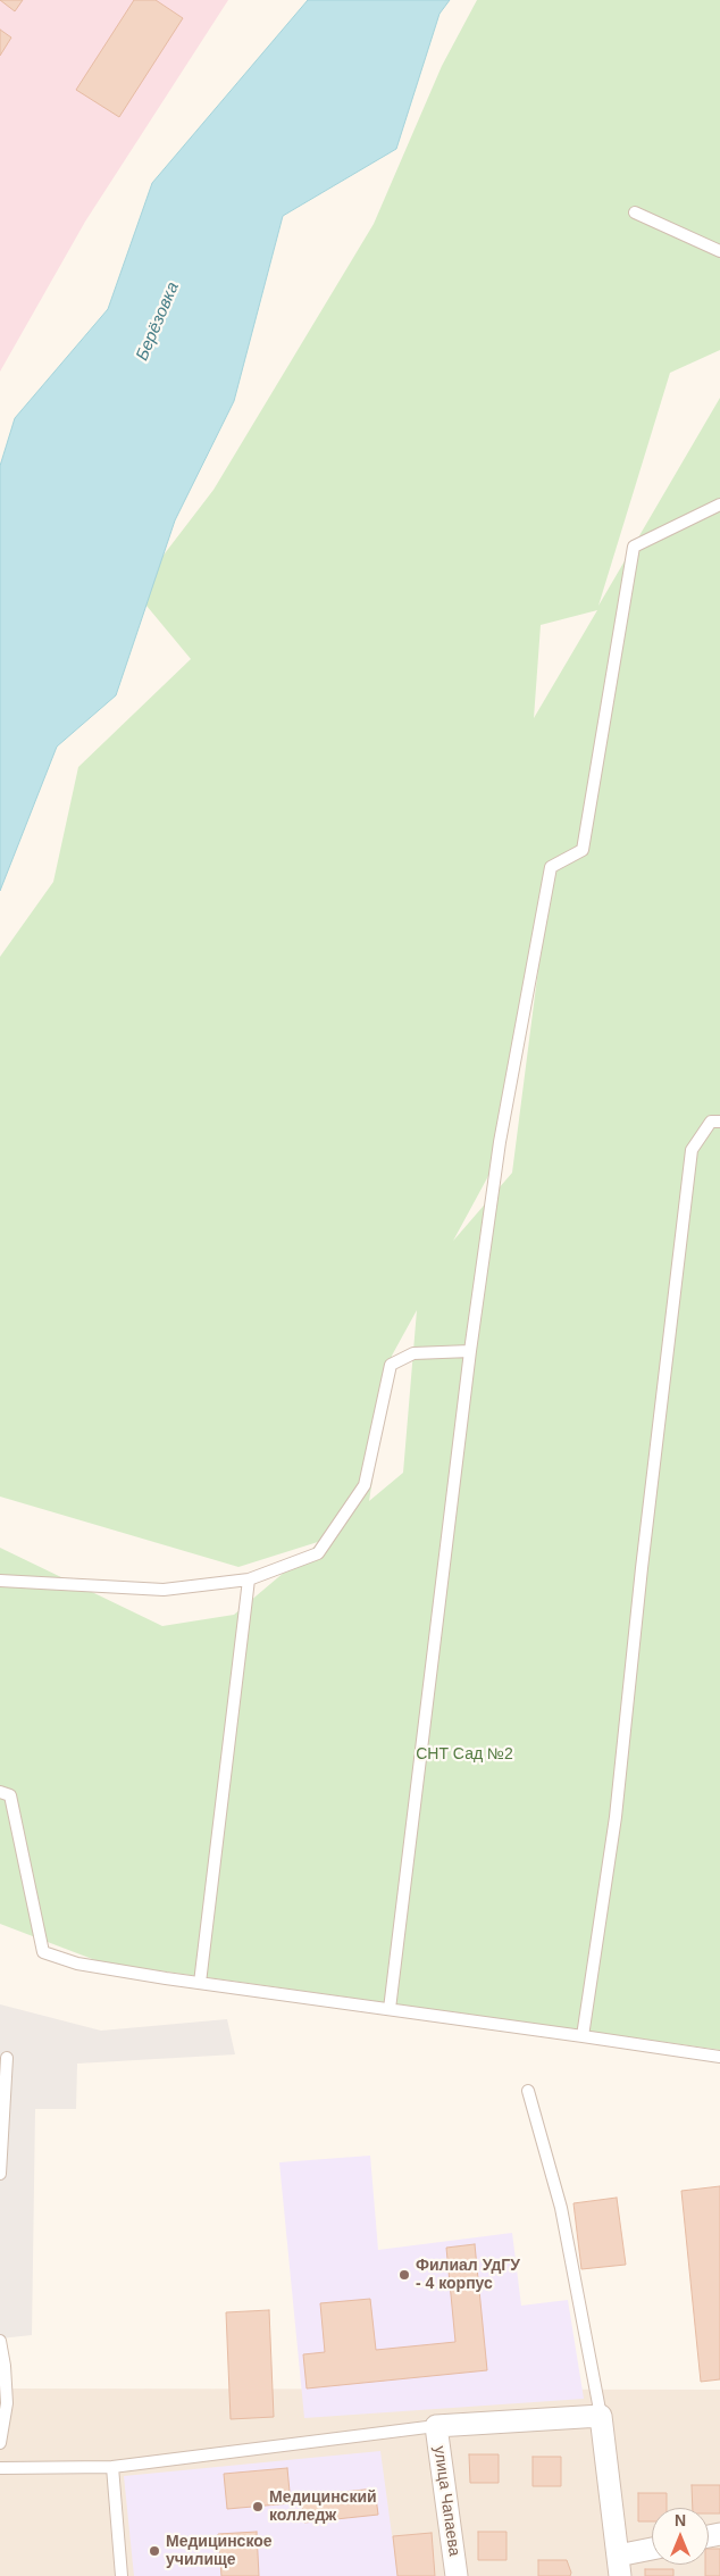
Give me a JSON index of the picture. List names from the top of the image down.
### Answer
{
  "streets": {
    "street": ["улица Чапаева"]
  },
  "water": ["Берёзовка"],
  "parks": ["СНТ Сад №2"],
  "places": ["Филиал УдГУ - 4 корпус", "Медицинский колледж", "Медицинское училище"],
  "north": "top"
}
